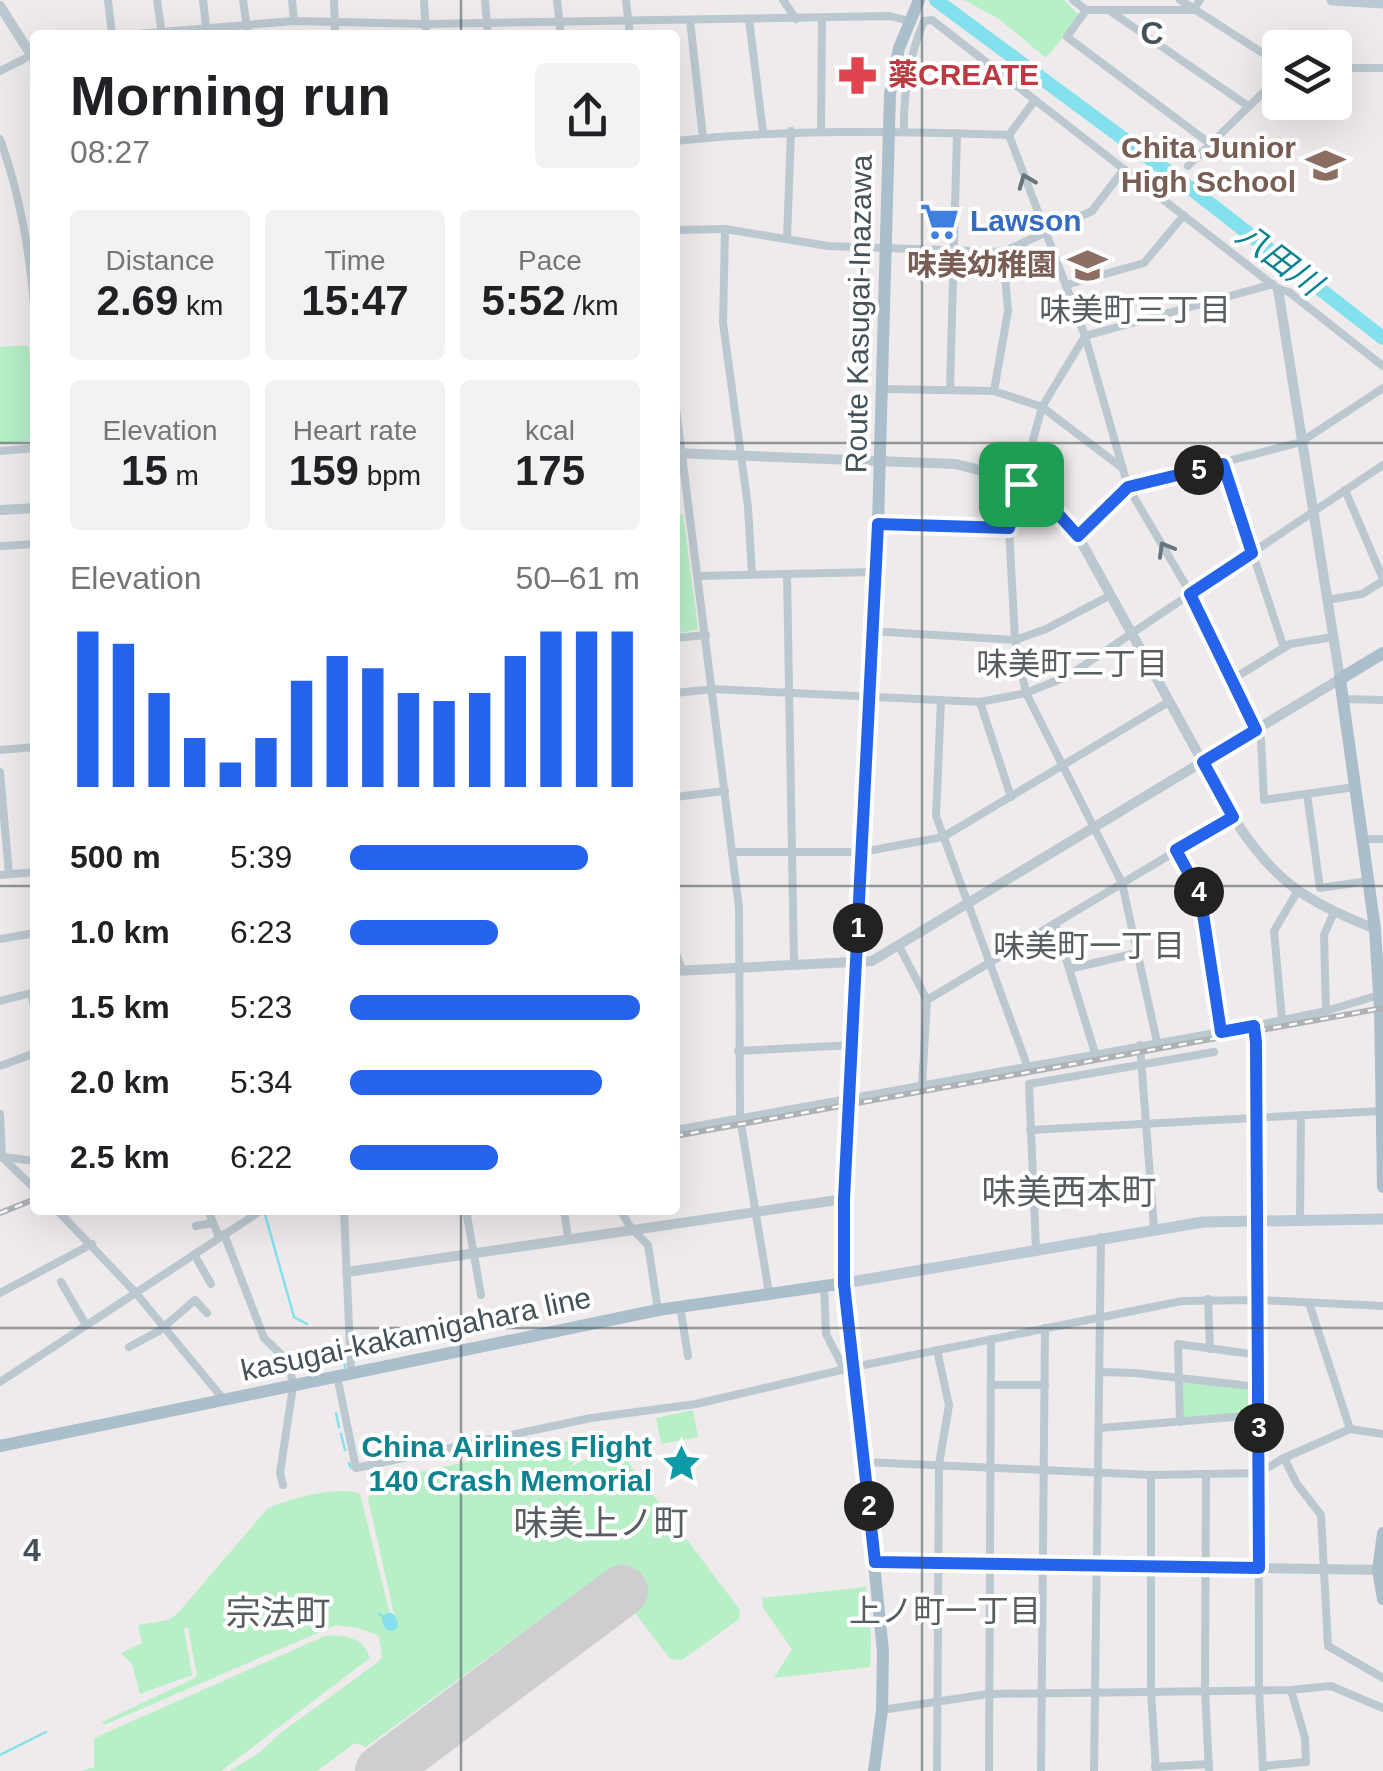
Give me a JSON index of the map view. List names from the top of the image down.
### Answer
{
  "streets": {
    "main road": ["Route Kasugai-Inazawa", "kasugai-kakamigahara line"]
  },
  "crossings": [
    ["Route Kasugai-Inazawa", "kasugai-kakamigahara line"]
  ],
  "districts": [
    "味美町三丁目",
    "味美町二丁目",
    "味美町一丁目",
    "味美西本町",
    "味美上ノ町",
    "上ノ町一丁目",
    "宗法町"
  ],
  "water": ["八田川"],
  "places": {
    "pharmacy": ["薬CREATE"],
    "school or university": ["Chita Junior High School", "味美幼稚園"],
    "supermarket": ["Lawson"],
    "place": ["China Airlines Flight 140 Crash Memorial"]
  },
  "page": {
    "heading": ["Morning run", "08:27"],
    "stats": [
      ["Distance", "2.69 km"],
      ["Time", "15:47"],
      ["Pace", "5:52 /km"],
      ["Elevation", "15 m"],
      ["Heart rate", "159 bpm"],
      ["kcal", "175"]
    ],
    "pins": [
      "5",
      "4",
      "1",
      "3",
      "2"
    ],
    "chart": ["Elevation", "50–61 m"],
    "list": [
      {
        "name": "500 m",
        "note": "5:39"
      },
      {
        "name": "1.0 km",
        "note": "6:23"
      },
      {
        "name": "1.5 km",
        "note": "5:23"
      },
      {
        "name": "2.0 km",
        "note": "5:34"
      },
      {
        "name": "2.5 km",
        "note": "6:22"
      }
    ]
  },
  "grid": {
    "columns": ["C"],
    "rows": ["4"]
  }
}
